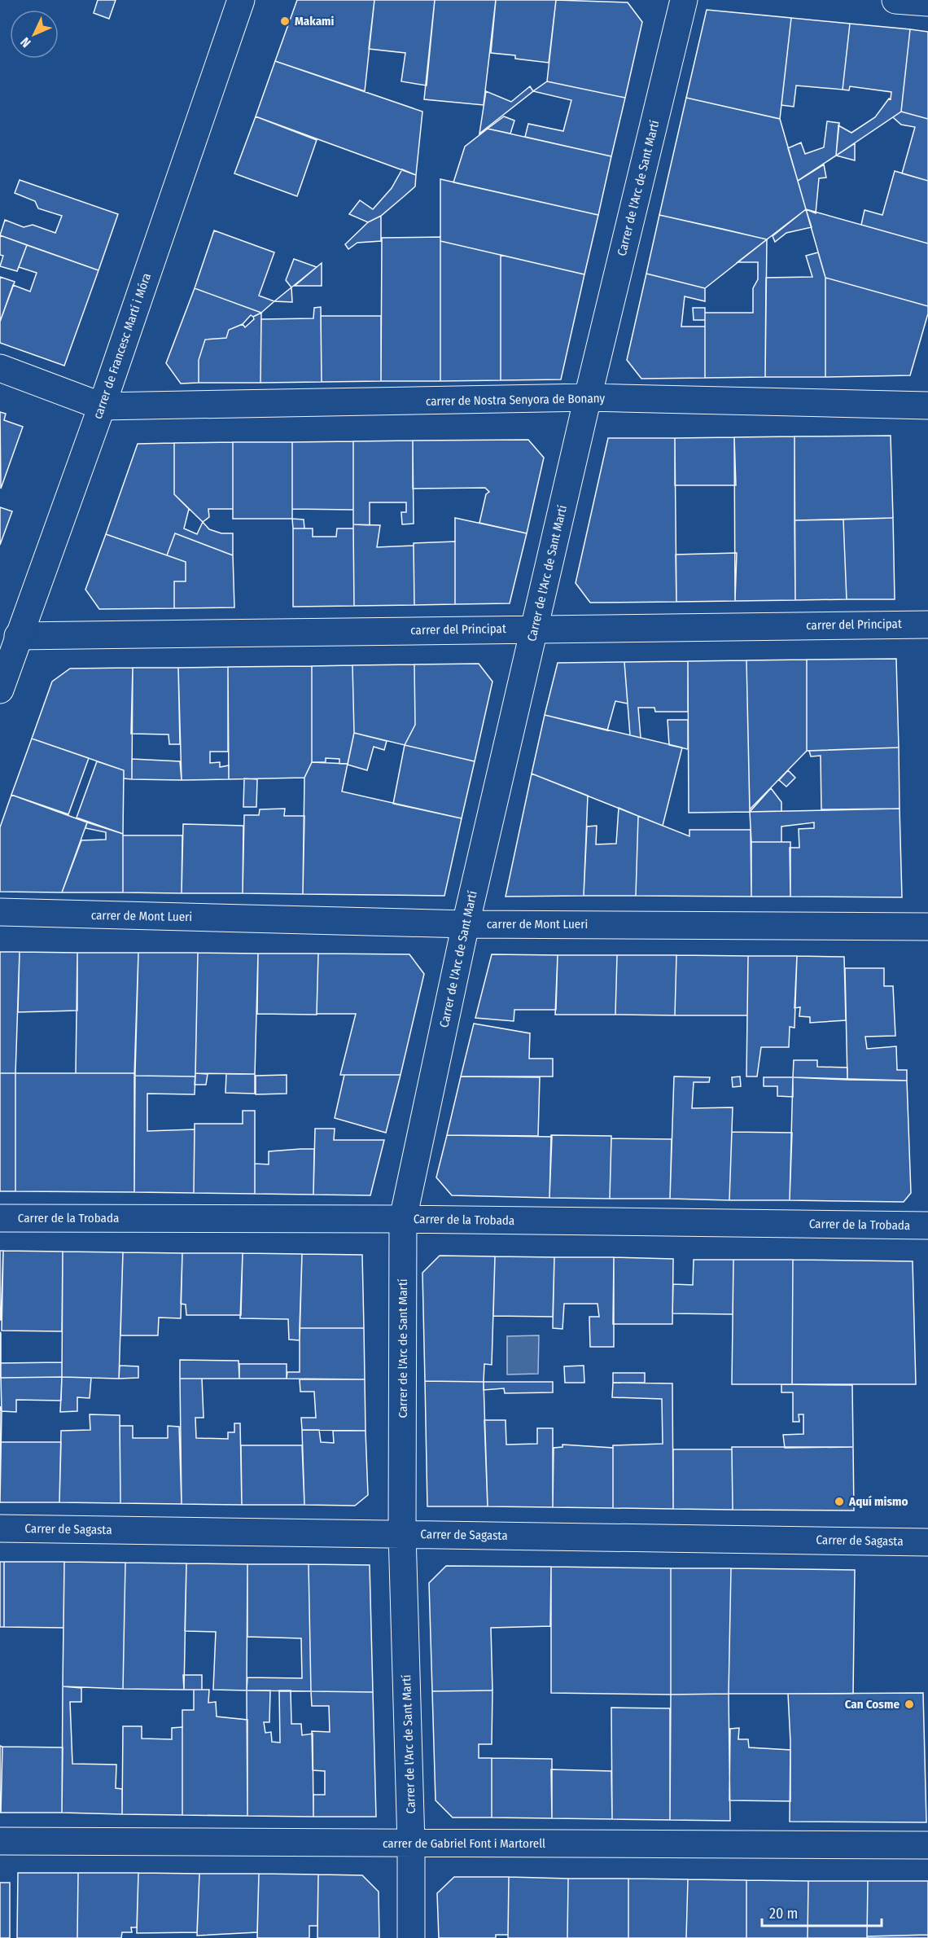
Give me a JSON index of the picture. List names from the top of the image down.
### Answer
{
  "streets": {
    "street": [
      "Carrer de l'Arc de Sant Martí",
      "carrer de Francesc Martí i Móra",
      "carrer de Nostra Senyora de Bonany",
      "carrer del Principat",
      "carrer de Mont Lueri",
      "Carrer de la Trobada",
      "Carrer de Sagasta",
      "carrer de Gabriel Font i Martorell"
    ]
  },
  "crossings": [
    ["Carrer de l'Arc de Sant Martí", "carrer de Nostra Senyora de Bonany"],
    ["Carrer de l'Arc de Sant Martí", "carrer del Principat"],
    ["Carrer de l'Arc de Sant Martí", "carrer de Mont Lueri"],
    ["Carrer de l'Arc de Sant Martí", "Carrer de la Trobada"],
    ["Carrer de l'Arc de Sant Martí", "Carrer de Sagasta"],
    ["Carrer de l'Arc de Sant Martí", "carrer de Gabriel Font i Martorell"],
    ["carrer de Francesc Martí i Móra", "carrer de Nostra Senyora de Bonany"],
    ["carrer de Francesc Martí i Móra", "carrer del Principat"]
  ],
  "places": ["Makami", "Aquí mismo", "Can Cosme"],
  "scale_bar": "20 m",
  "north": "bottom left"
}
